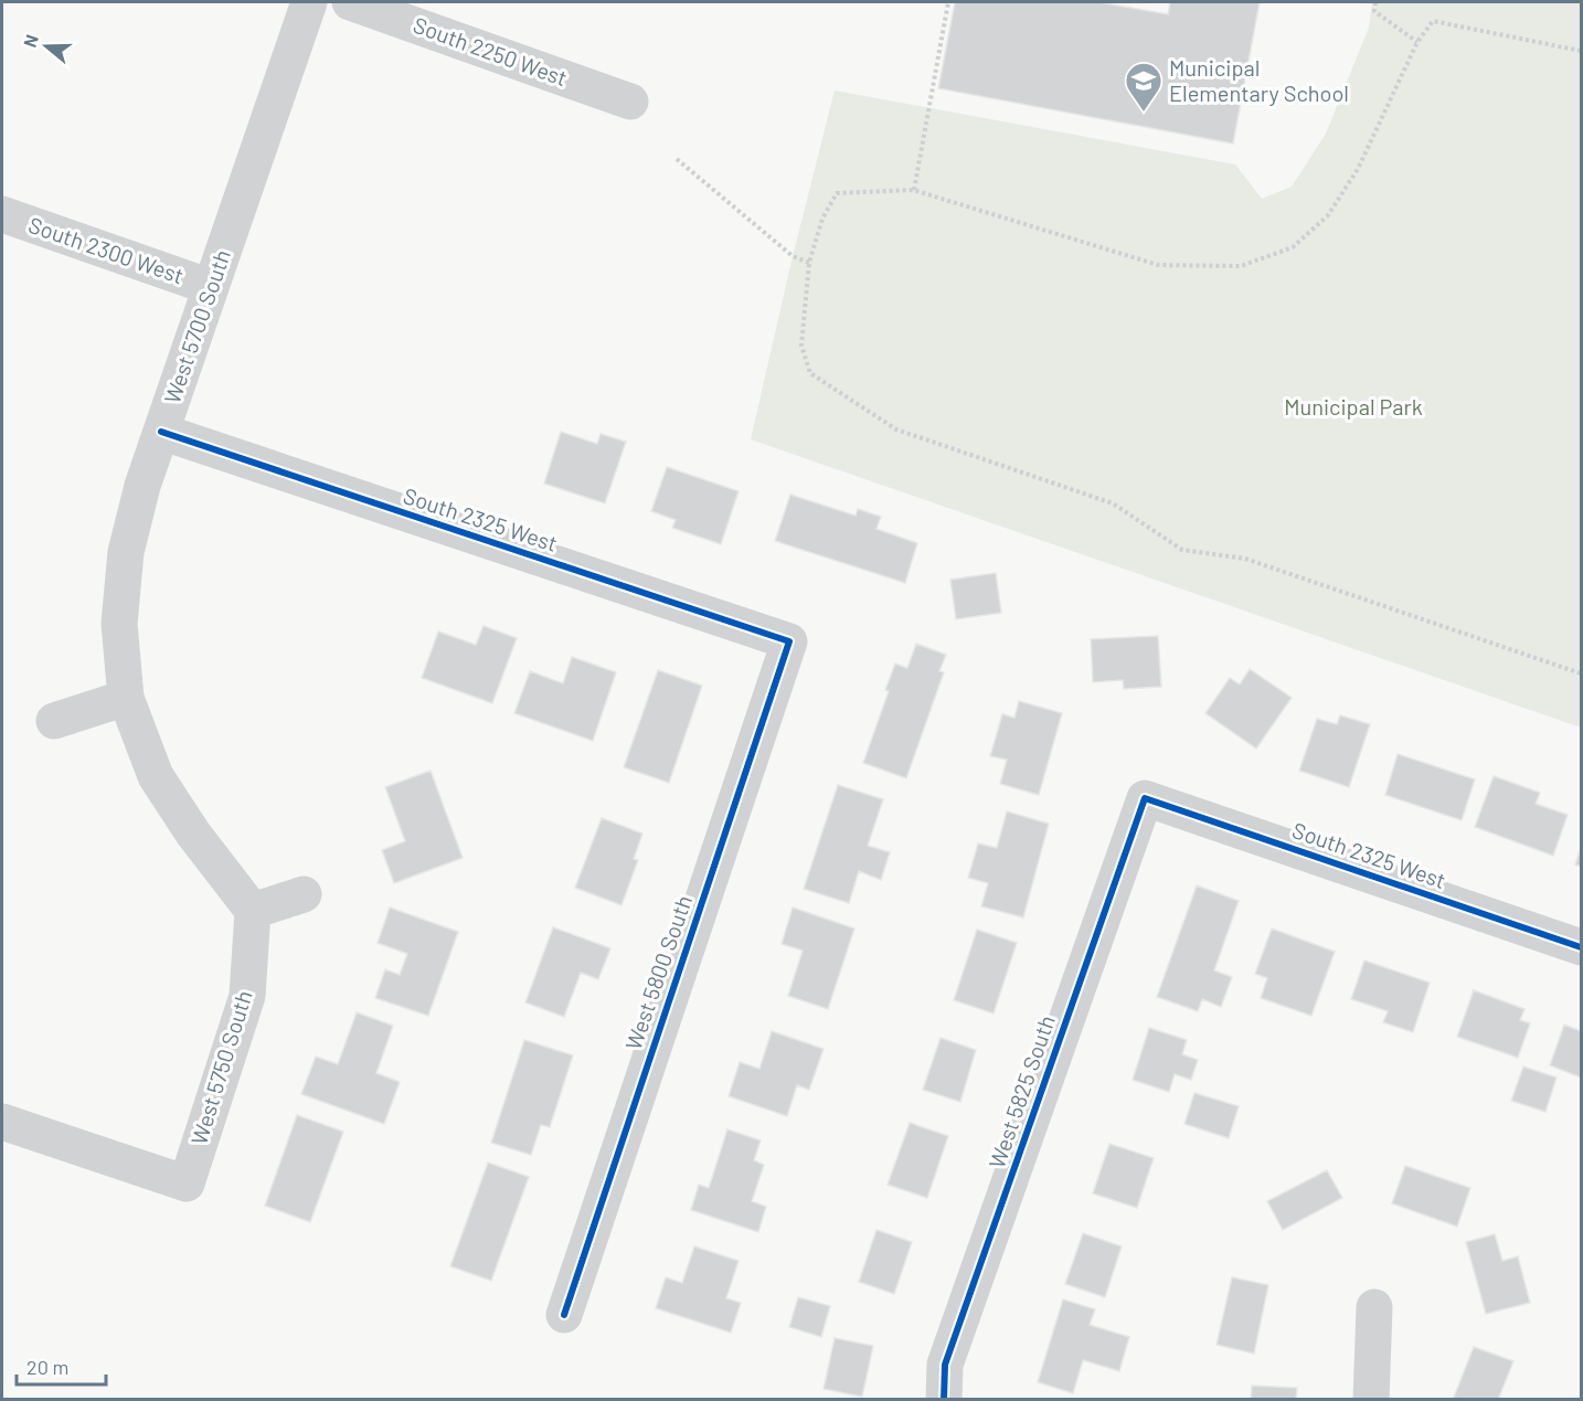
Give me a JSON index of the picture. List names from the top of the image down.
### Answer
{
  "streets": {
    "street": [
      "South 2250 West",
      "South 2300 West",
      "West 5700 South",
      "South 2325 West",
      "West 5800 South",
      "West 5750 South",
      "West 5825 South"
    ]
  },
  "crossings": [
    ["South 2300 West", "West 5700 South"],
    ["West 5700 South", "South 2325 West"],
    ["South 2325 West", "West 5800 South"],
    ["South 2325 West", "West 5825 South"]
  ],
  "parks": ["Municipal Park"],
  "places": {
    "school or university": ["Municipal Elementary School"]
  },
  "scale_bar": "20 m",
  "north": "left"
}
